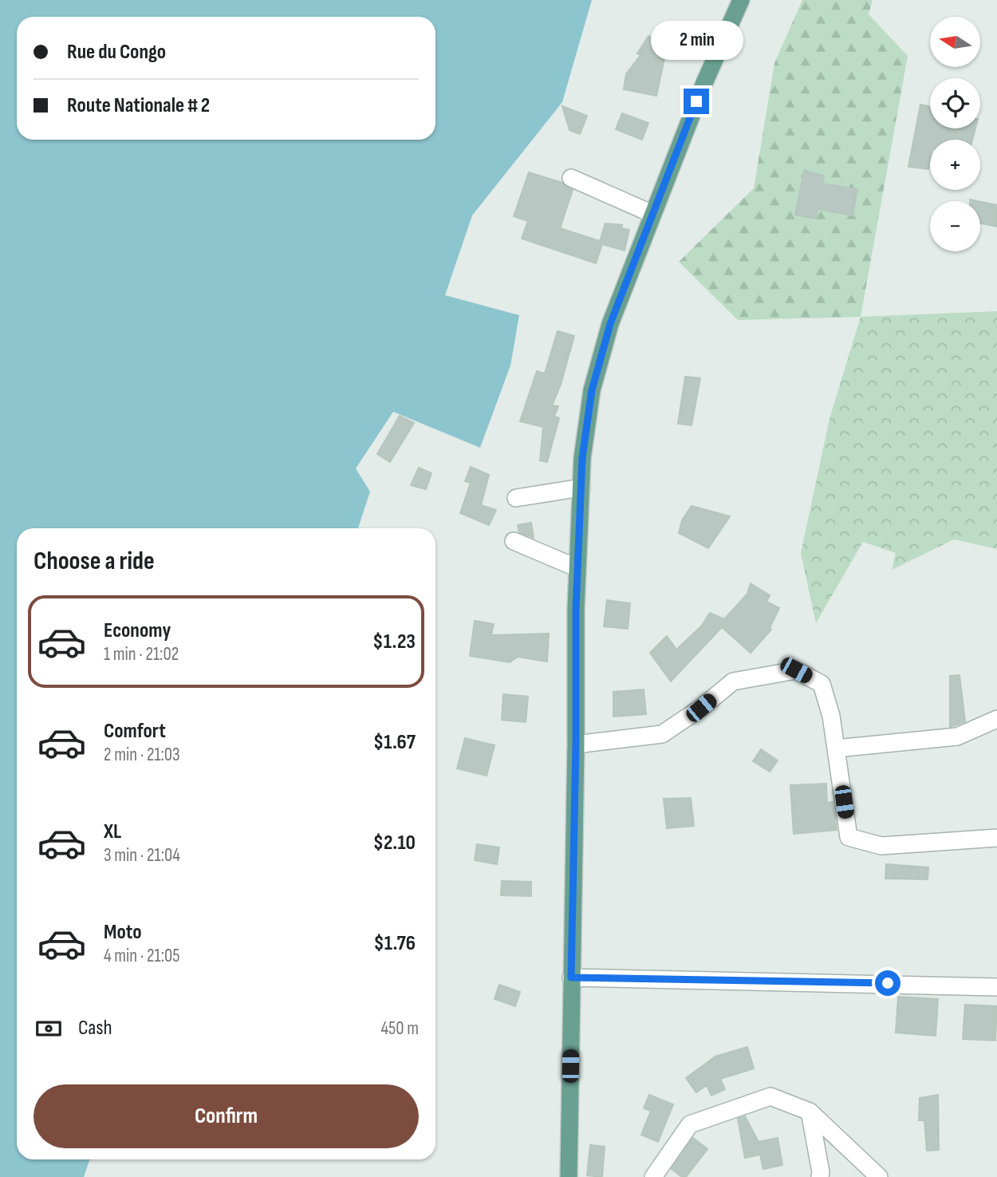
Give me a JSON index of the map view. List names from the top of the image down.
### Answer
{
  "north": "left",
  "page": {
    "map_buttons": ["+", "−"],
    "banner": ["Rue du Congo", "Route Nationale # 2"],
    "bubble": "2 min",
    "heading": "Choose a ride",
    "list": [
      {
        "name": "Economy",
        "note": "1 min · 21:02",
        "value": "$1.23"
      },
      {
        "name": "Comfort",
        "note": "2 min · 21:03",
        "value": "$1.67"
      },
      {
        "name": "XL",
        "note": "3 min · 21:04",
        "value": "$2.10"
      },
      {
        "name": "Moto",
        "note": "4 min · 21:05",
        "value": "$1.76"
      }
    ],
    "pay": ["Cash", "450 m"],
    "buttons": "Confirm"
  }
}
